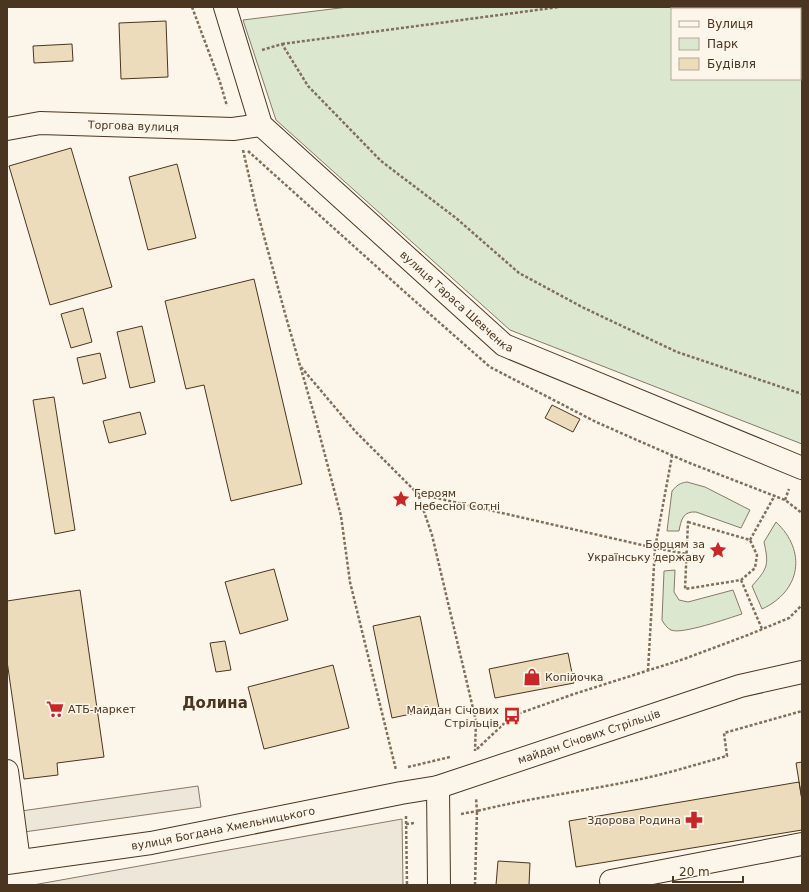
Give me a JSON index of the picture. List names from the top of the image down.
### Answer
{
  "streets": {
    "street": [
      "Торгова вулиця",
      "вулиця Тараса Шевченка",
      "майдан Січових Стрільців",
      "вулиця Богдана Хмельницького"
    ]
  },
  "crossings": [
    ["Торгова вулиця", "вулиця Тараса Шевченка"],
    ["майдан Січових Стрільців", "вулиця Богдана Хмельницького"]
  ],
  "districts": ["Долина"],
  "places": {
    "place": ["Героям Небесної Сотні", "Борцям за Українську державу"],
    "shop": ["Копійочка"],
    "supermarket": ["АТБ-маркет"],
    "bus stop": ["Майдан Січових Стрільців"],
    "pharmacy": ["Здорова Родина"]
  },
  "legend": ["Вулиця", "Парк", "Будівля"],
  "scale_bar": "20 m"
}
